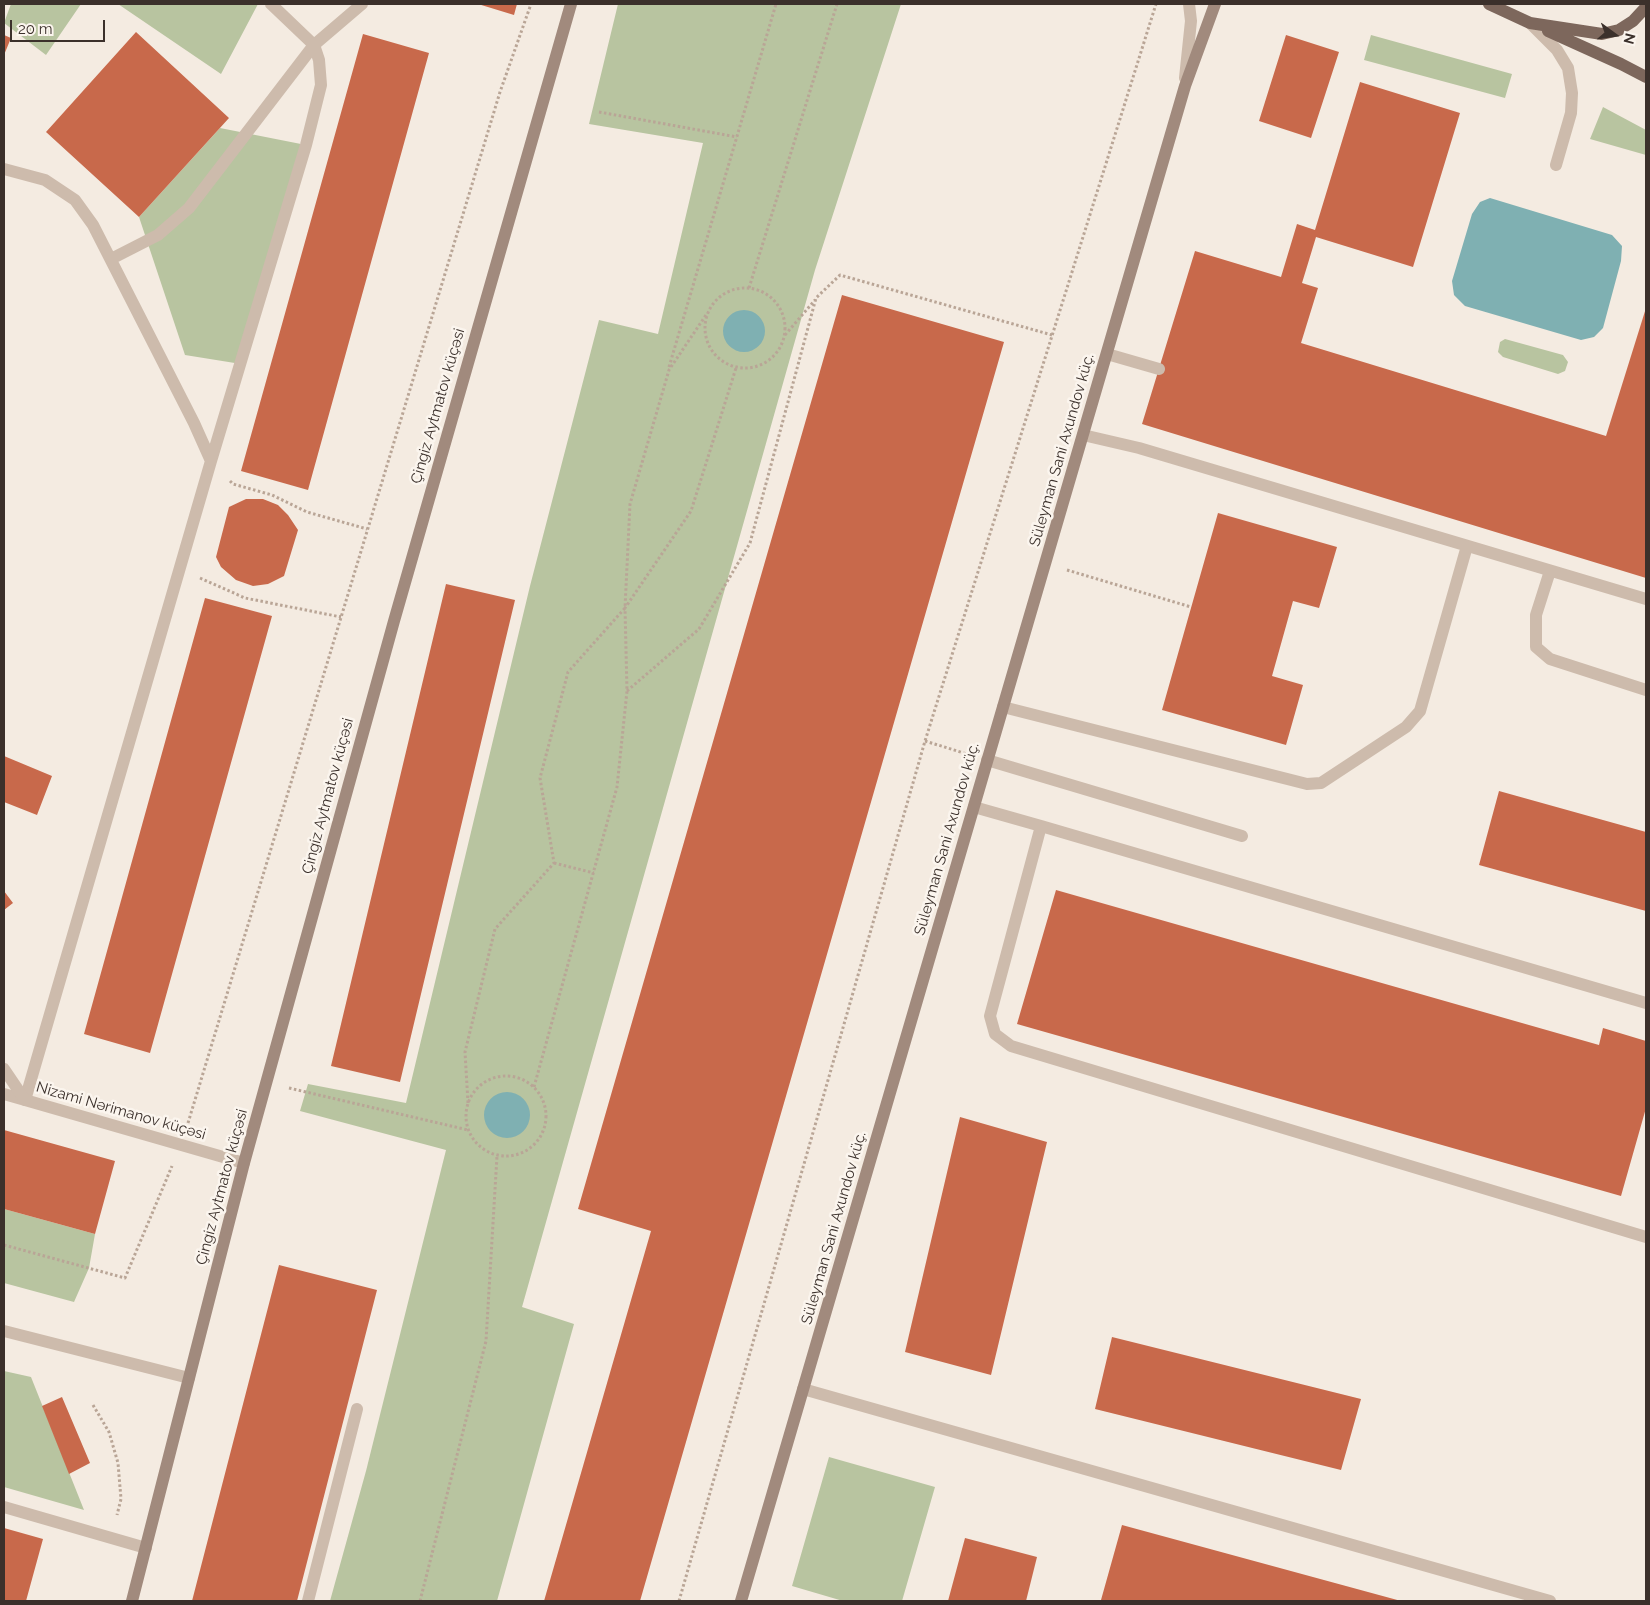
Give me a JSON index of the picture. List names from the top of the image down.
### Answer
{
  "streets": {
    "main road": ["Çingiz Aytmatov küçəsi", "Süleyman Sani Axundov küç."],
    "street": ["Nizami Nərimanov küçəsi"]
  },
  "crossings": [
    ["Çingiz Aytmatov küçəsi", "Nizami Nərimanov küçəsi"]
  ],
  "scale_bar": "20 m",
  "north": "right"
}
